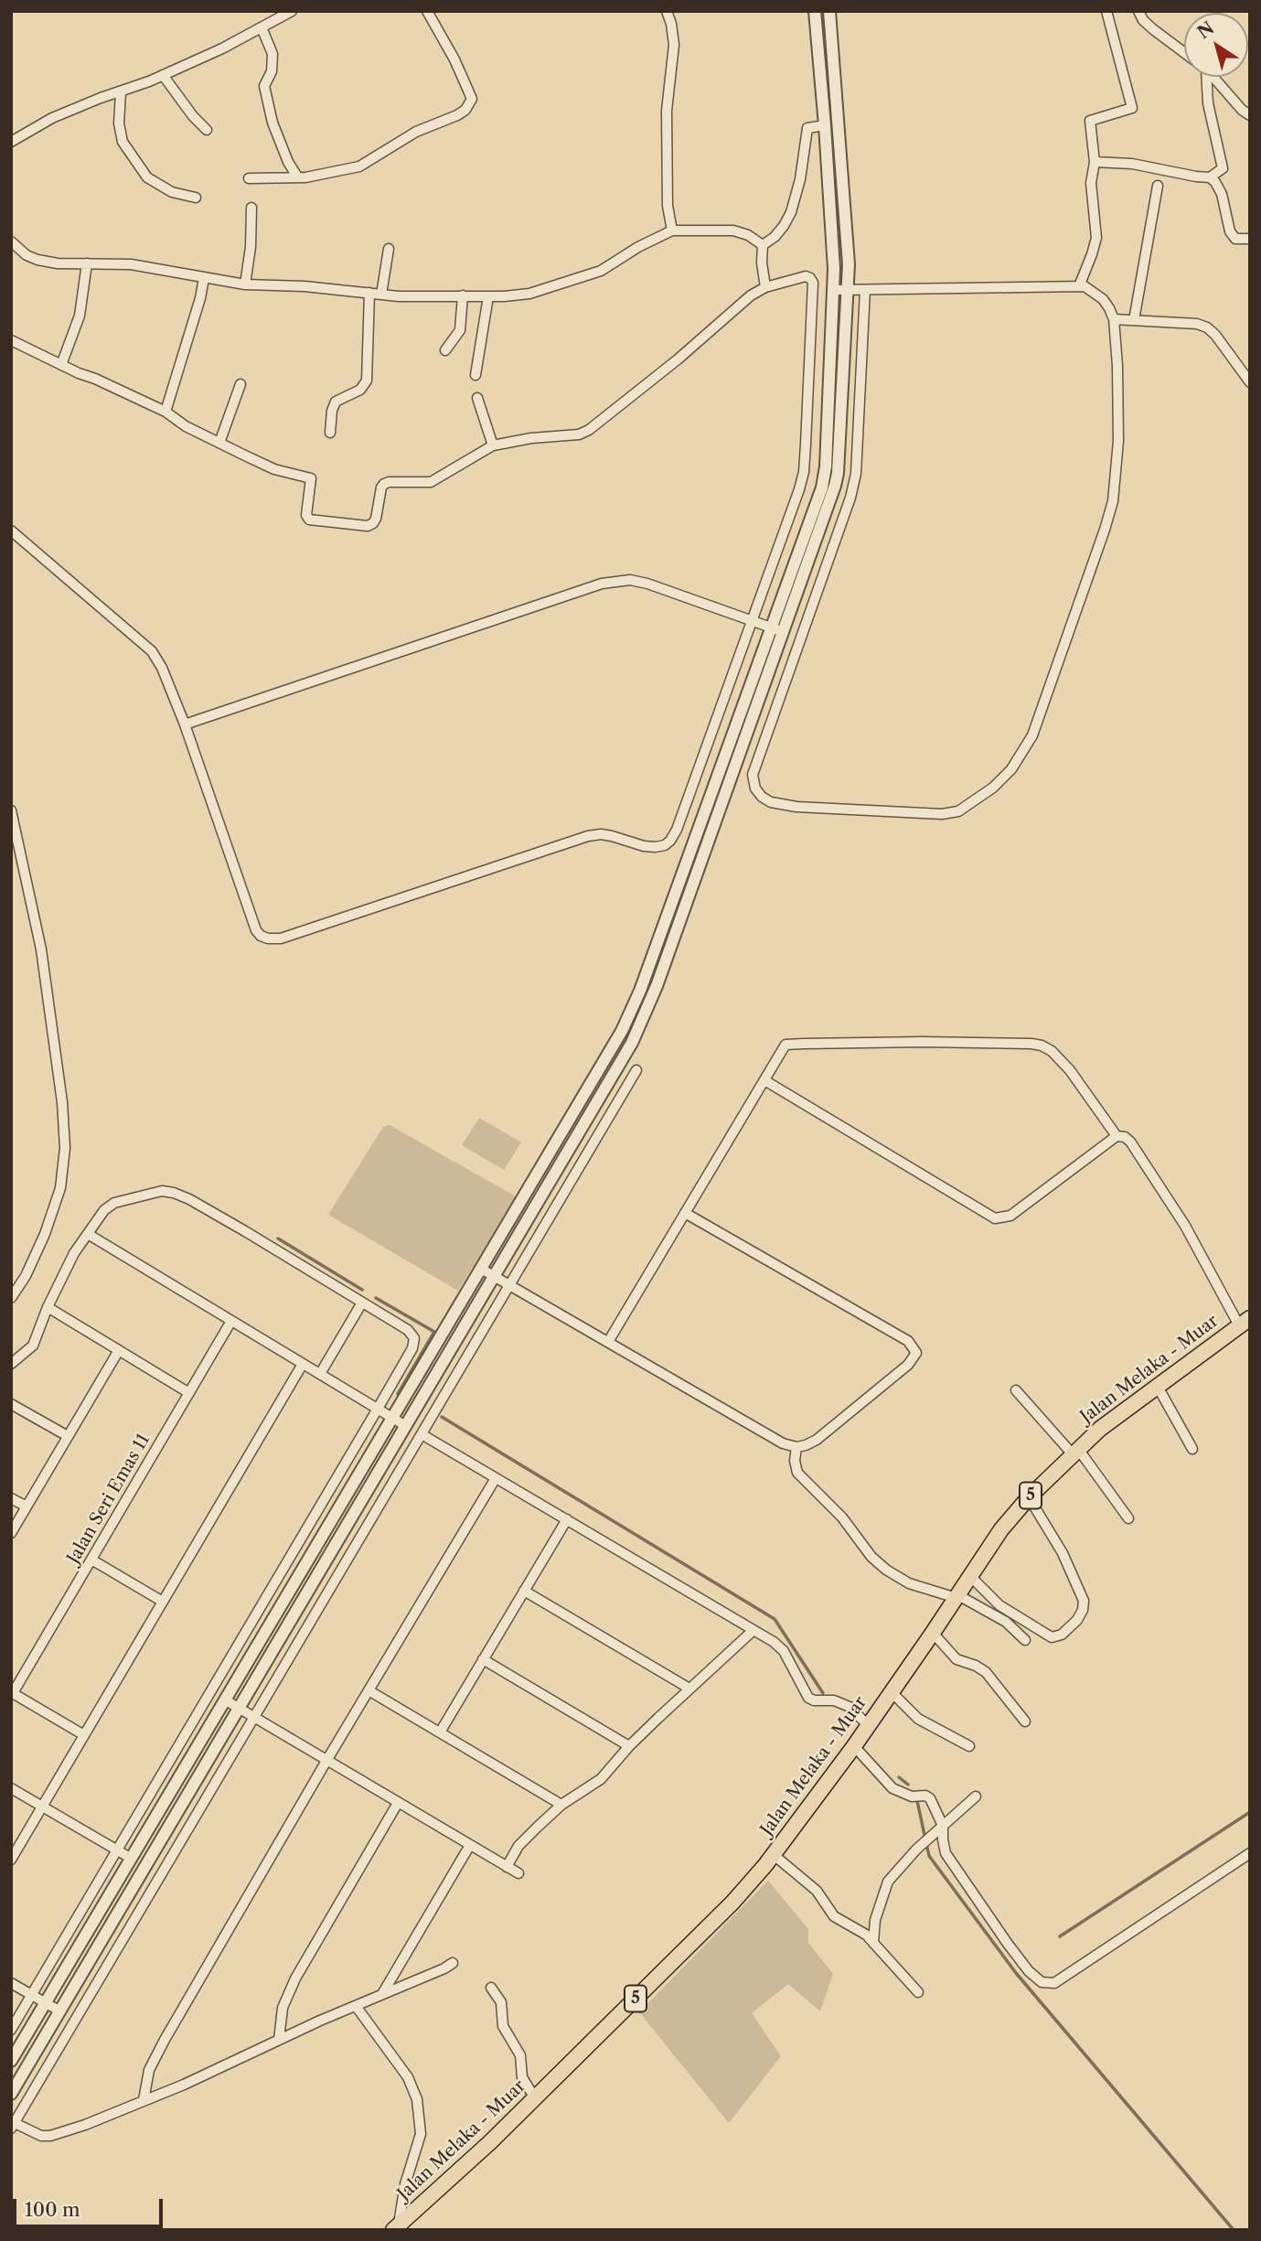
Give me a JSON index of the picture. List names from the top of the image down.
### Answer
{
  "streets": {
    "main road": ["Jalan Melaka - Muar", "5"],
    "street": ["Jalan Seri Emas 11"]
  },
  "scale_bar": "100 m",
  "north": "top left"
}
